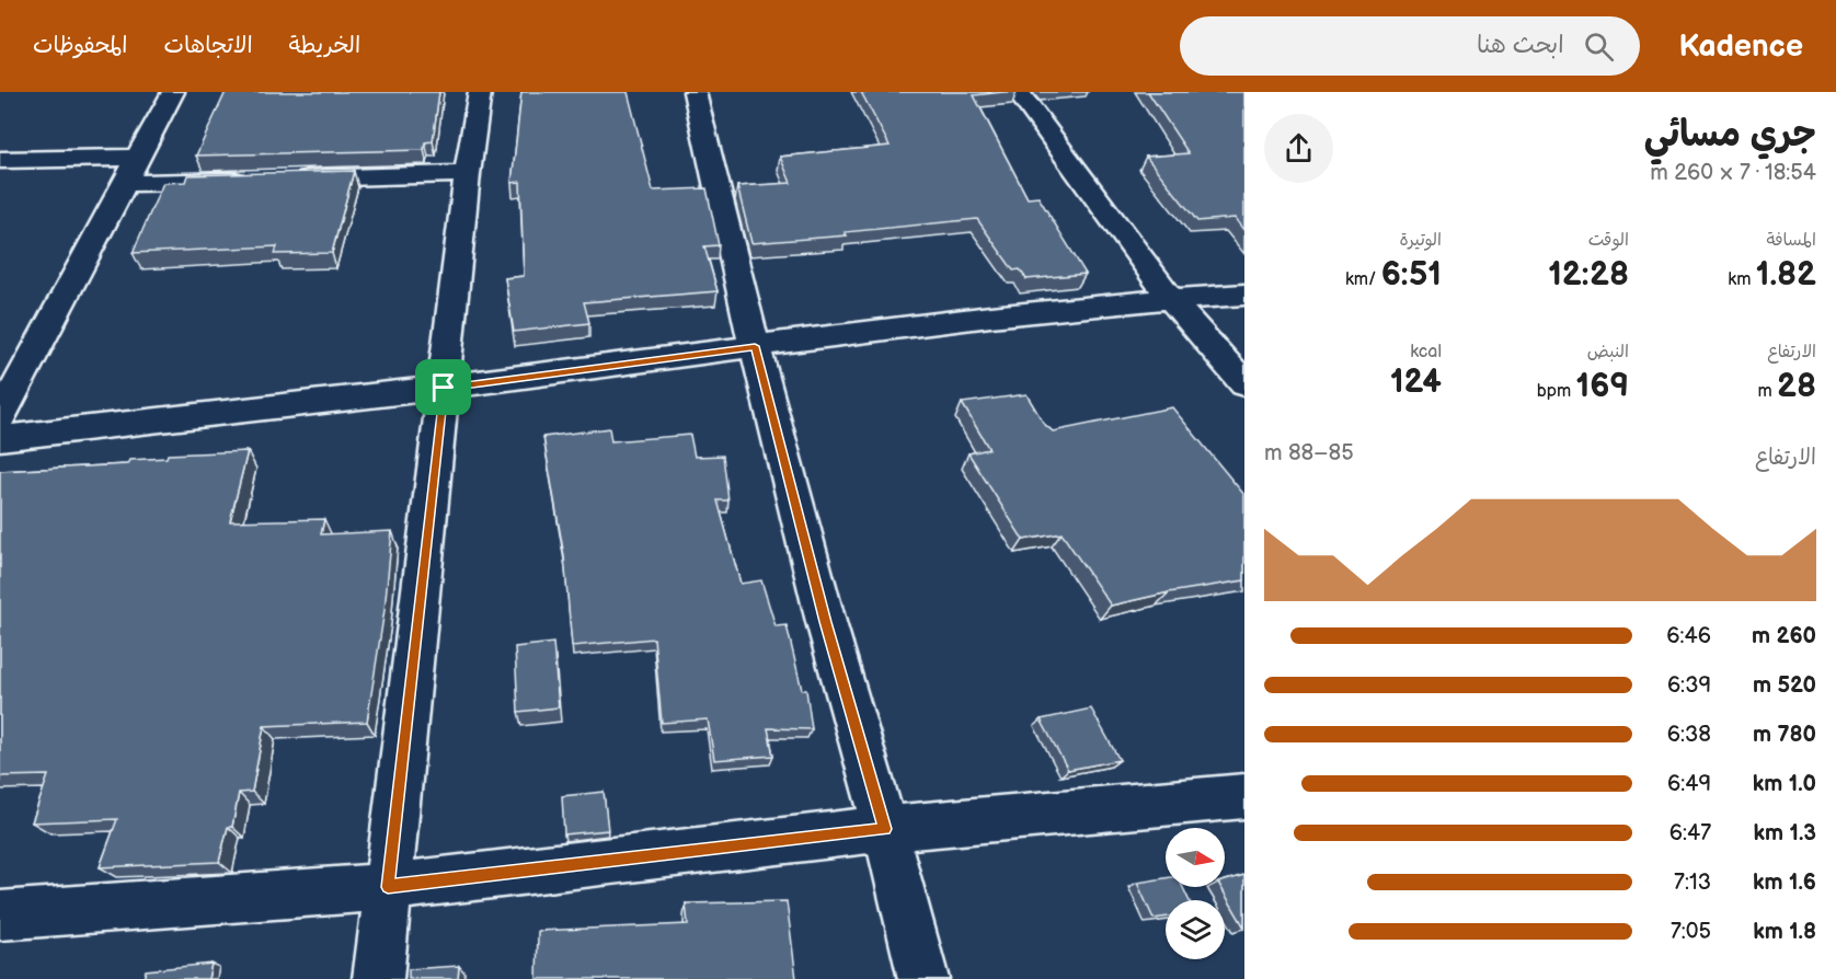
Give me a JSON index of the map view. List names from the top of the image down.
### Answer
{
  "north": "right",
  "page": {
    "header": "Kadence",
    "search": "ابحث هنا",
    "nav": ["الخريطة", "الاتجاهات", "المحفوظات"],
    "heading": ["جري مسائي", "18:54 · 7 × 260 m"],
    "stats": [
      ["المسافة", "1.82 km"],
      ["الوقت", "12:28"],
      ["الوتيرة", "6:51 /km"],
      ["الارتفاع", "28 m"],
      ["النبض", "169 bpm"],
      ["kcal", "124"]
    ],
    "chart": ["الارتفاع", "85–88 m"],
    "list": [
      {
        "name": "260 m",
        "note": "6:46"
      },
      {
        "name": "520 m",
        "note": "6:39"
      },
      {
        "name": "780 m",
        "note": "6:38"
      },
      {
        "name": "1.0 km",
        "note": "6:49"
      },
      {
        "name": "1.3 km",
        "note": "6:47"
      },
      {
        "name": "1.6 km",
        "note": "7:13"
      },
      {
        "name": "1.8 km",
        "note": "7:05"
      }
    ]
  }
}
